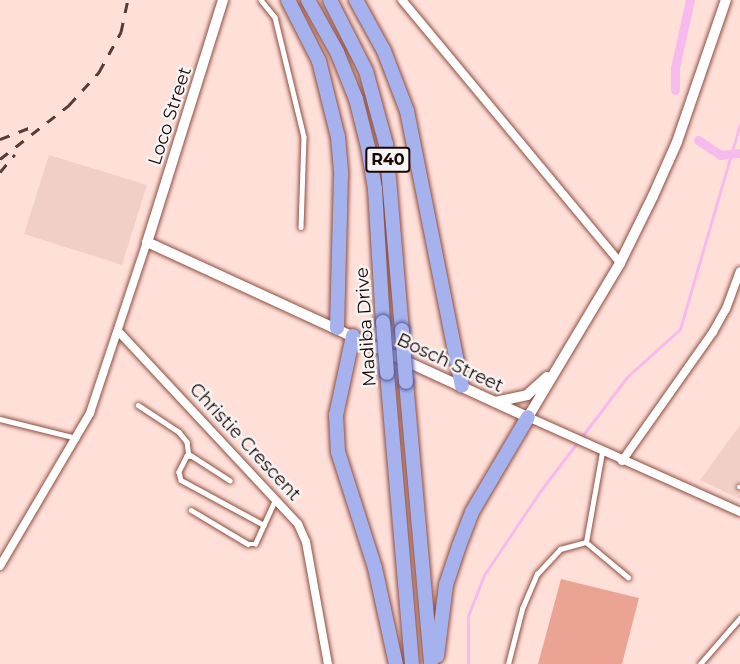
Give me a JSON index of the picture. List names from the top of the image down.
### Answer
{
  "streets": {
    "main road": ["R40", "Madiba Drive"],
    "street": ["Loco Street", "Bosch Street", "Christie Crescent"]
  },
  "crossings": [
    ["Loco Street", "Bosch Street"]
  ]
}
